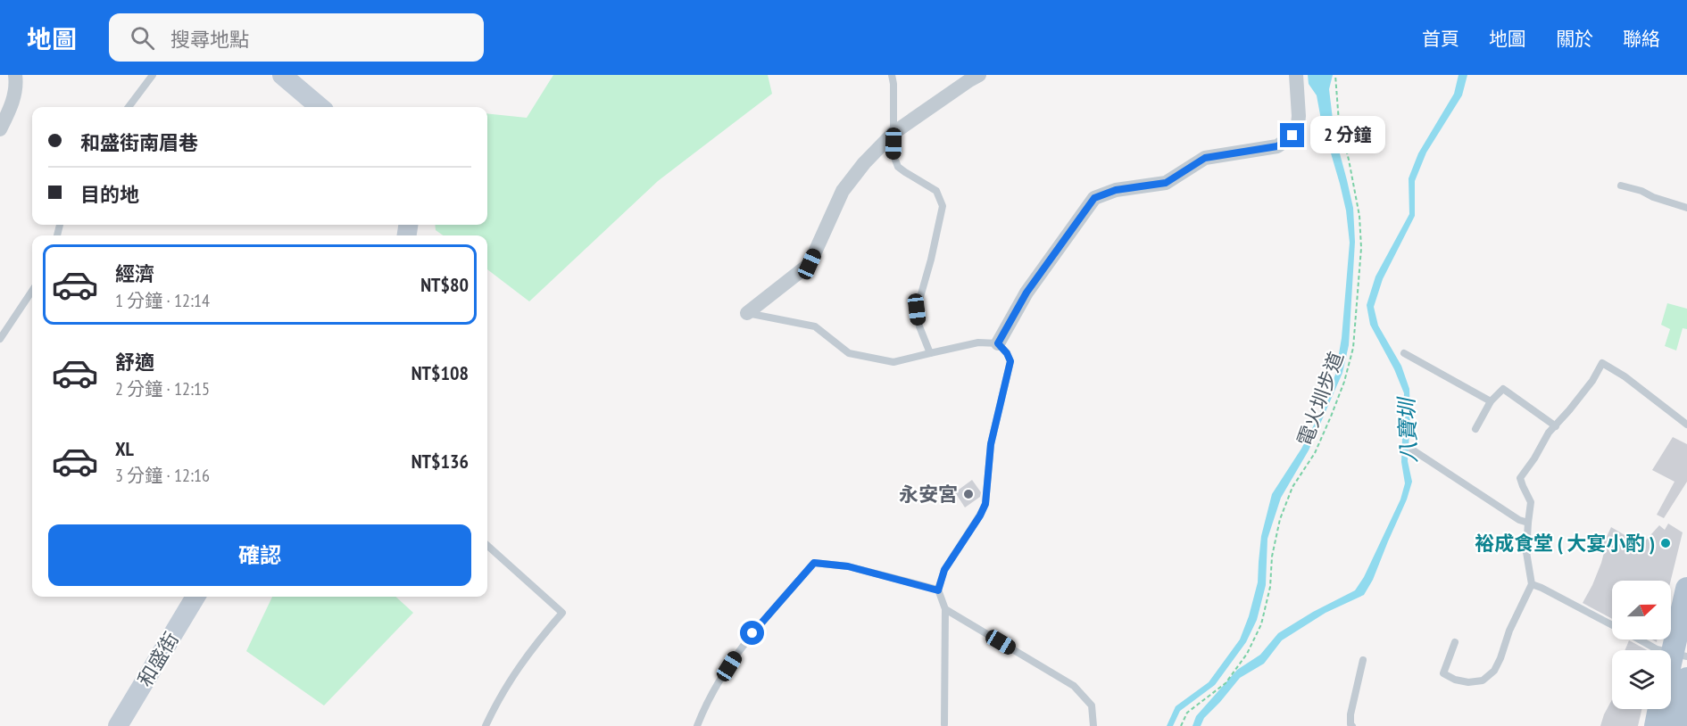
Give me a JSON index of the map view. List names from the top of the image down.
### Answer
{
  "streets": {
    "main road": ["和盛街"],
    "path": ["電火圳步道"]
  },
  "water": ["八寶圳"],
  "places": ["永安宮", "裕成食堂 ( 大宴小酌 )"],
  "north": "right",
  "page": {
    "header": "地圖",
    "search": "搜尋地點",
    "nav": [
      "首頁",
      "地圖",
      "關於",
      "聯絡"
    ],
    "banner": ["和盛街南眉巷", "目的地"],
    "bubble": "2 分鐘",
    "list": [
      {
        "name": "經濟",
        "note": "1 分鐘 · 12:14",
        "value": "NT$80"
      },
      {
        "name": "舒適",
        "note": "2 分鐘 · 12:15",
        "value": "NT$108"
      },
      {
        "name": "XL",
        "note": "3 分鐘 · 12:16",
        "value": "NT$136"
      }
    ],
    "buttons": "確認"
  }
}
